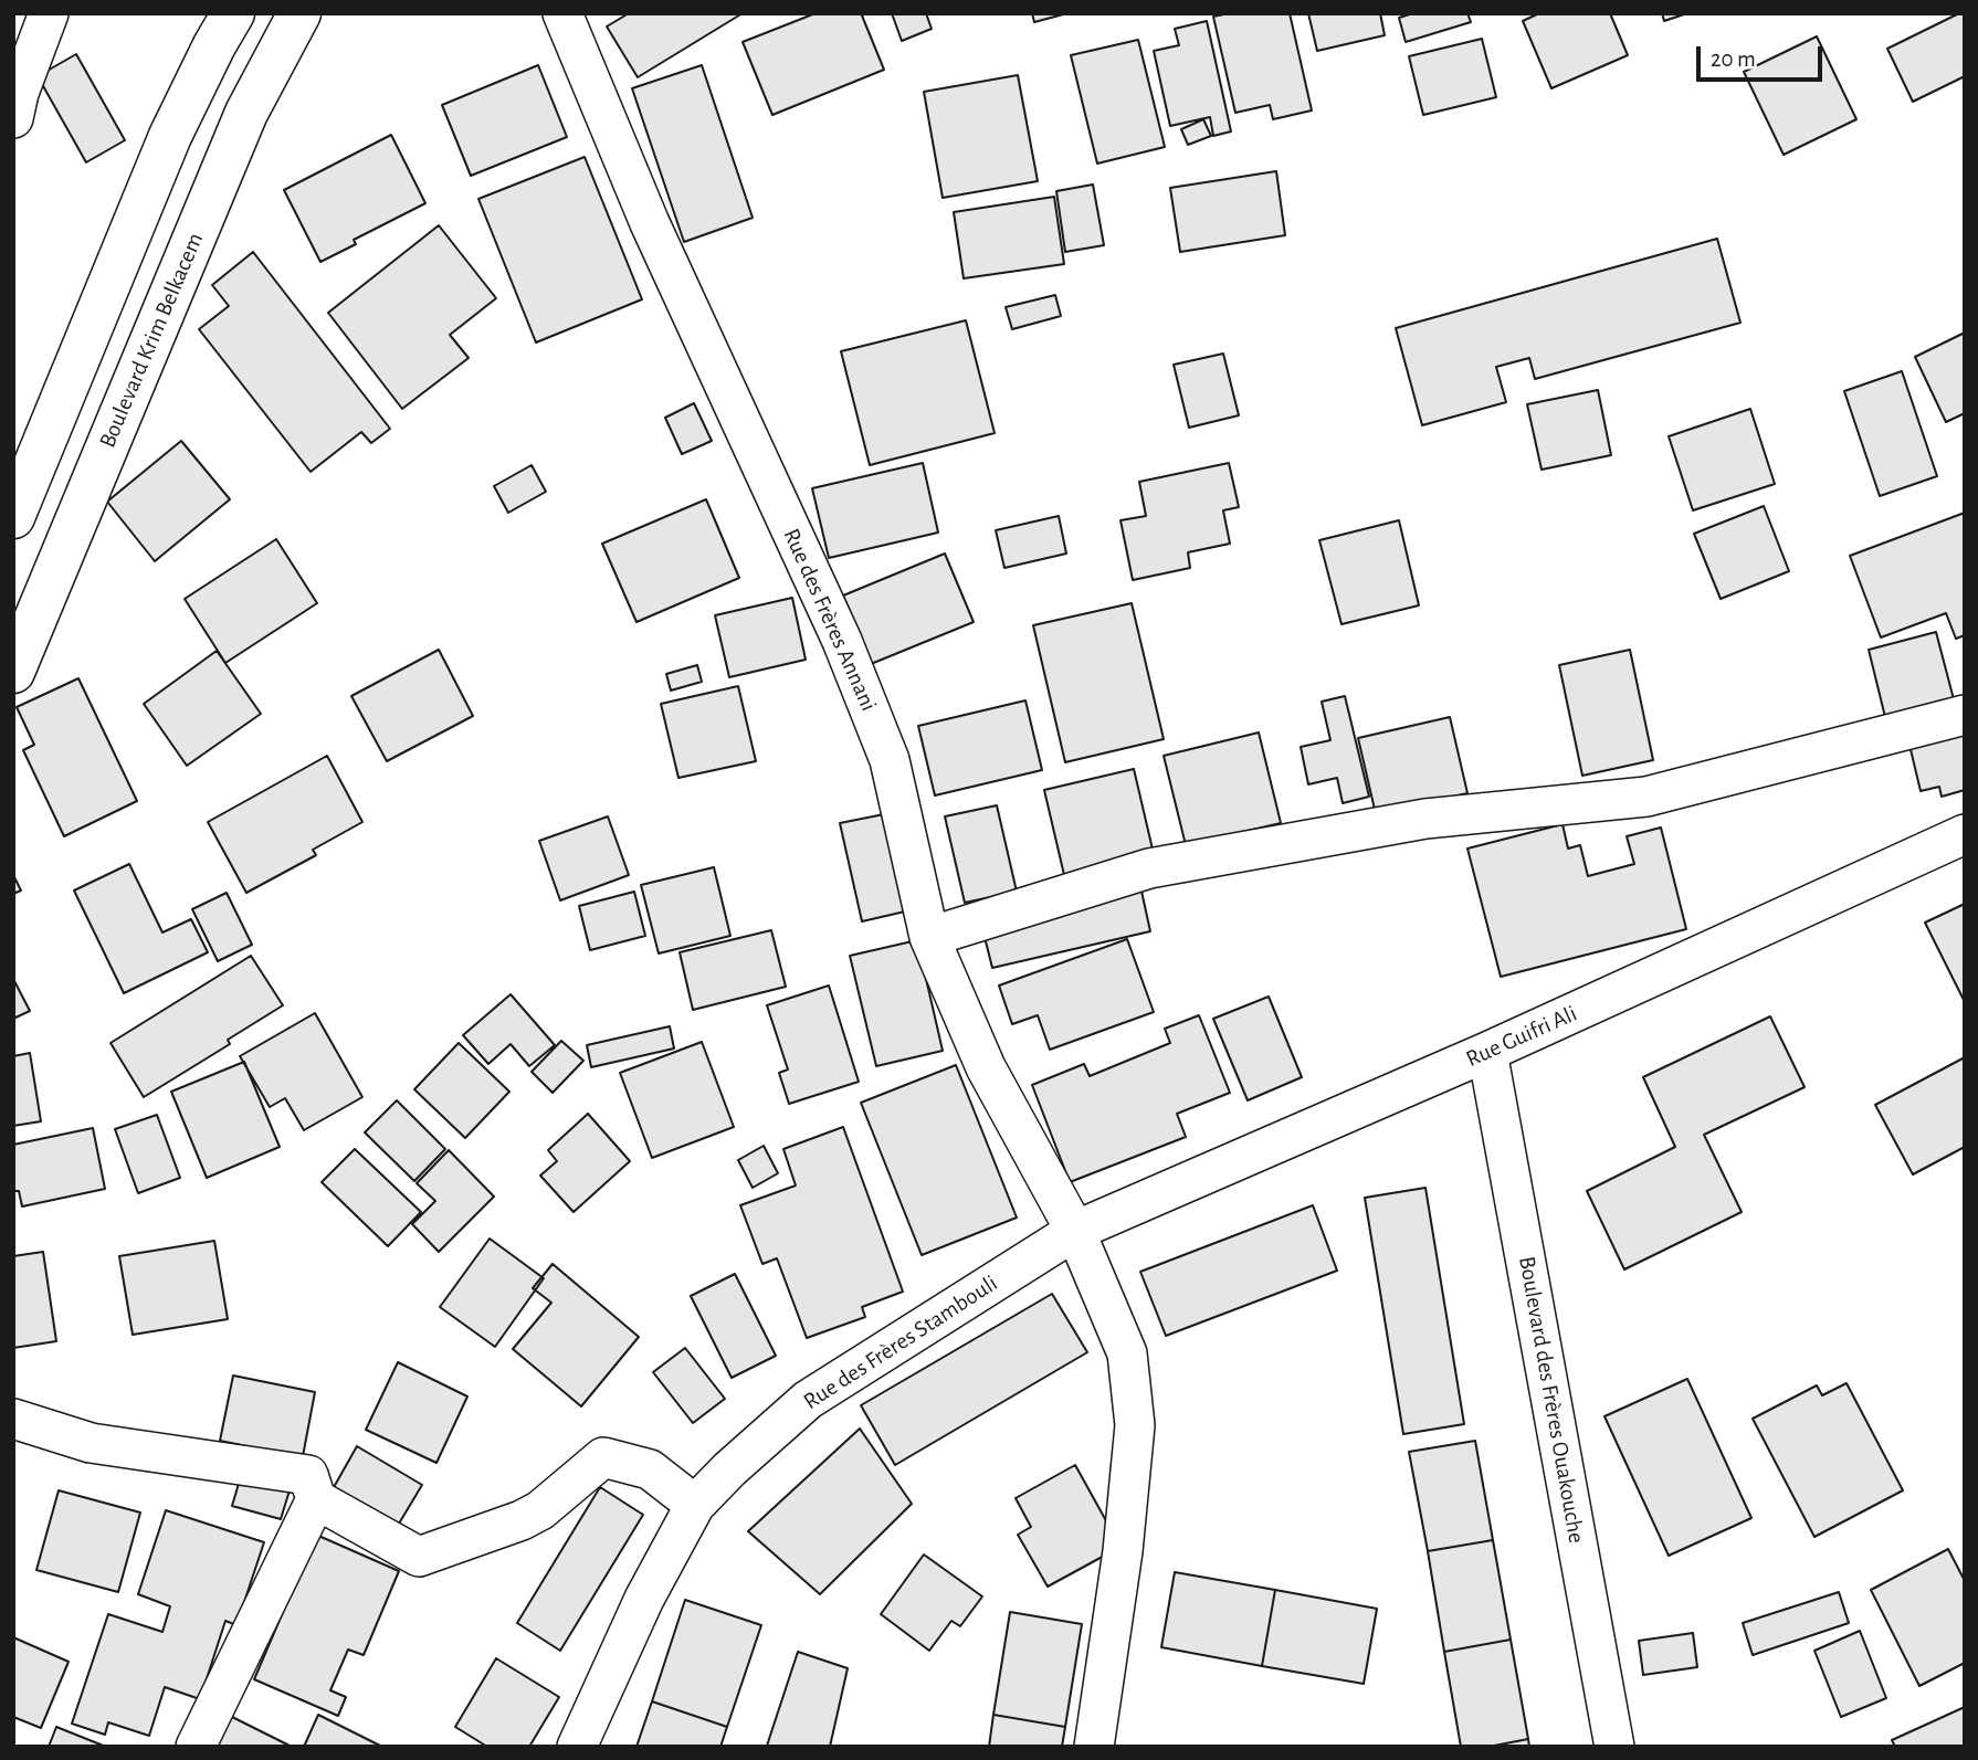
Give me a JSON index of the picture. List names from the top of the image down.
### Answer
{
  "streets": {
    "main road": ["Boulevard Krim Belkacem"],
    "street": [
      "Rue des Frères Annani",
      "Rue Guifri Ali",
      "Rue des Frères Stambouli",
      "Boulevard des Frères Ouakouche"
    ]
  },
  "crossings": [
    ["Rue des Frères Annani", "Rue Guifri Ali"],
    ["Rue des Frères Annani", "Rue des Frères Stambouli"],
    ["Rue Guifri Ali", "Rue des Frères Stambouli"],
    ["Rue Guifri Ali", "Boulevard des Frères Ouakouche"]
  ],
  "scale_bar": "20 m"
}
